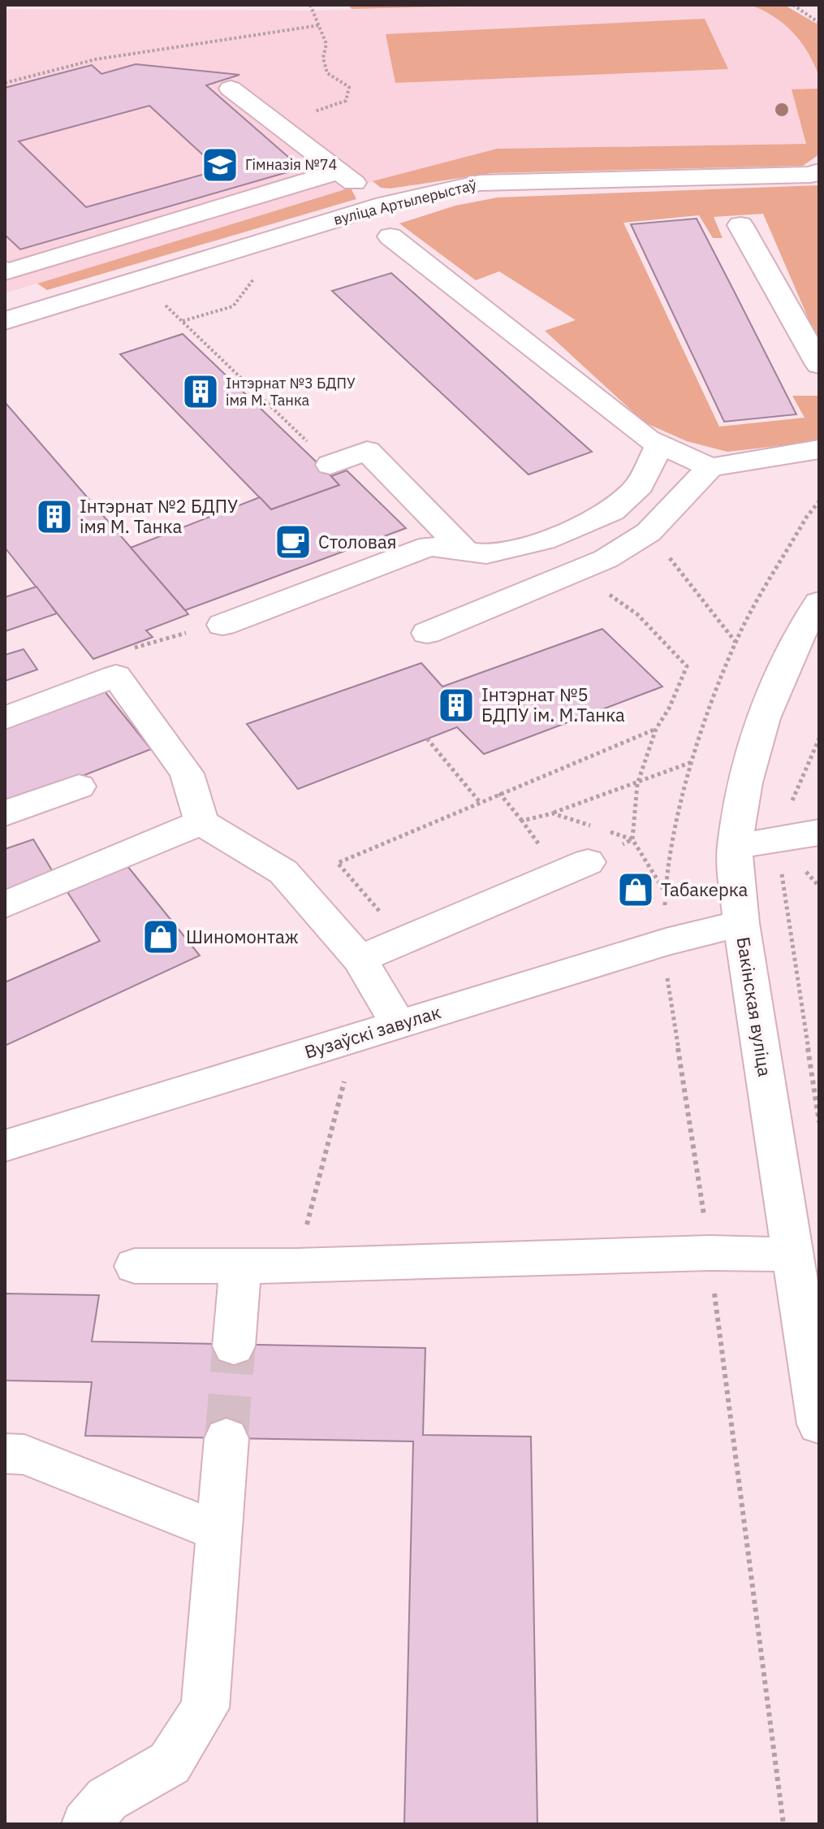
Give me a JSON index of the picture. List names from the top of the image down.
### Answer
{
  "streets": {
    "street": ["вуліца Артылерыстаў", "Бакінская вуліца", "Вузаўскі завулак"]
  },
  "crossings": [
    ["Бакінская вуліца", "Вузаўскі завулак"]
  ],
  "places": {
    "school or university": ["Гімназія №74"],
    "building": ["Інтэрнат №3 БДПУ імя М. Танка", "Інтэрнат №2 БДПУ імя М. Танка", "Інтэрнат №5 БДПУ ім. М.Танка"],
    "cafe": ["Столовая"],
    "shop": ["Табакерка", "Шиномонтаж"]
  }
}
